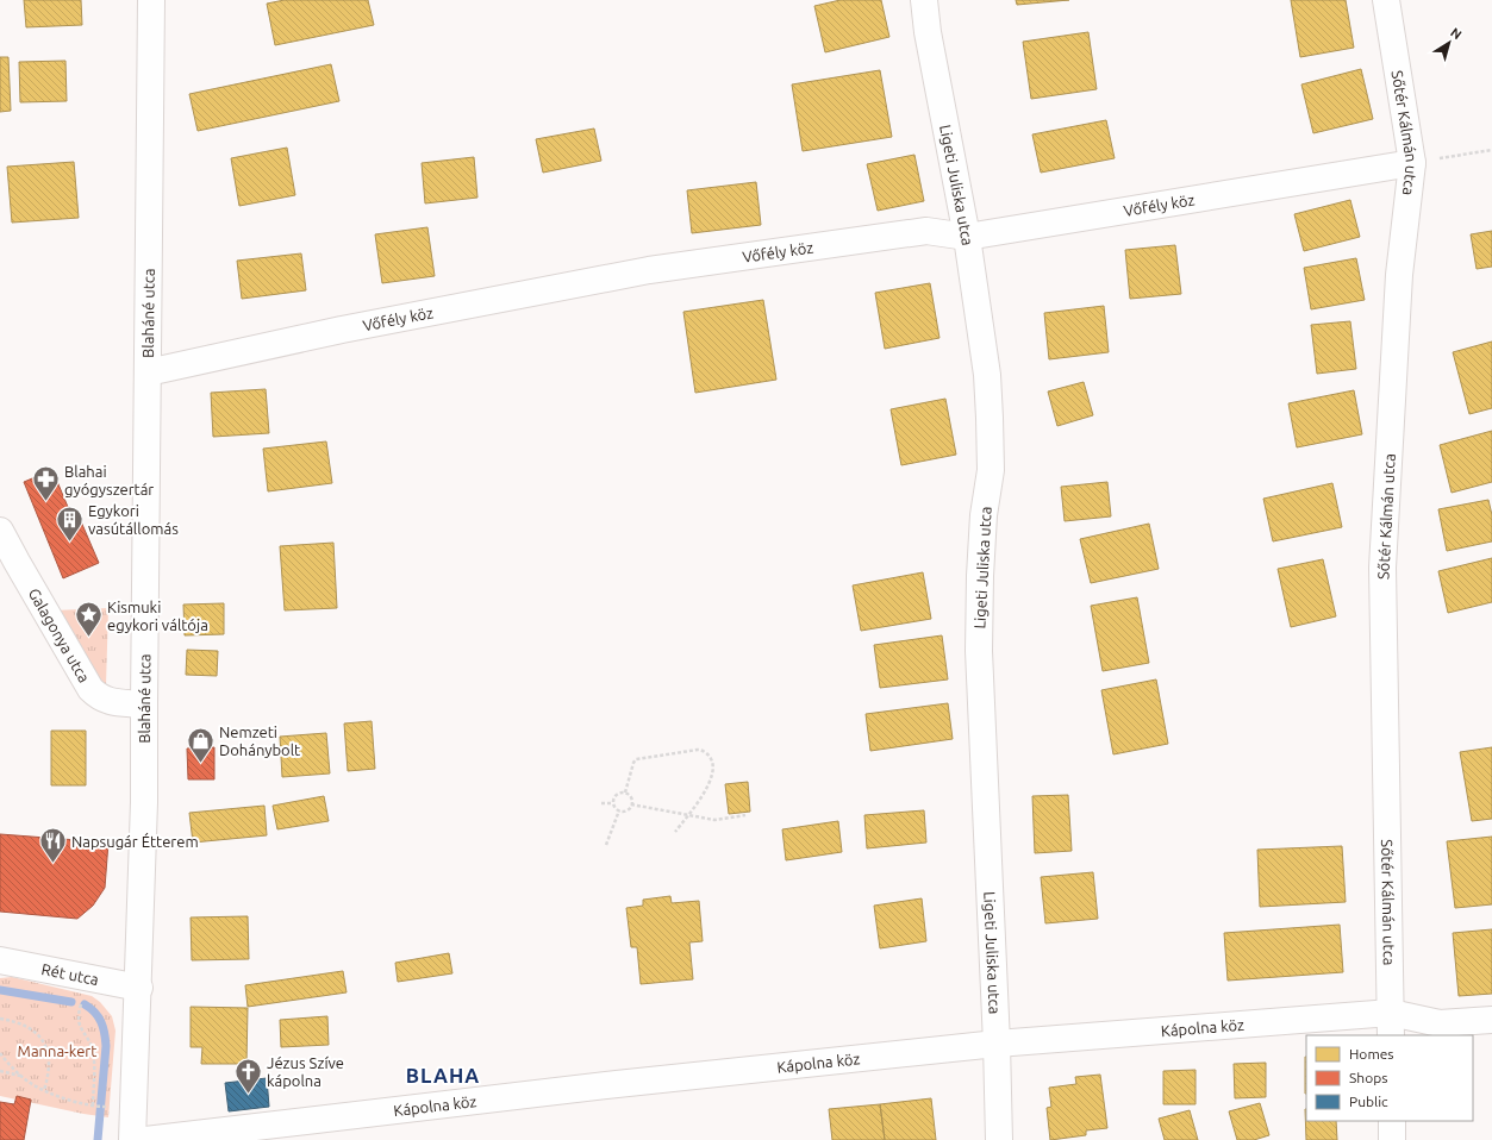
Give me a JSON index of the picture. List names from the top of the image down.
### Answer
{
  "streets": {
    "street": [
      "Sőtér Kálmán utca",
      "Ligeti Juliska utca",
      "Vőfély köz",
      "Blaháné utca",
      "Galagonya utca",
      "Rét utca",
      "Kápolna köz"
    ]
  },
  "crossings": [
    ["Sőtér Kálmán utca", "Vőfély köz"],
    ["Sőtér Kálmán utca", "Kápolna köz"],
    ["Ligeti Juliska utca", "Vőfély köz"],
    ["Ligeti Juliska utca", "Kápolna köz"],
    ["Vőfély köz", "Blaháné utca"],
    ["Blaháné utca", "Galagonya utca"],
    ["Blaháné utca", "Rét utca"]
  ],
  "districts": ["BLAHA"],
  "parks": ["Manna-kert"],
  "places": {
    "pharmacy": ["Blahai gyógyszertár"],
    "building": ["Egykori vasútállomás"],
    "place": ["Kismuki egykori váltója"],
    "shop": ["Nemzeti Dohánybolt"],
    "restaurant": ["Napsugár Étterem"],
    "church": ["Jézus Szíve kápolna"]
  },
  "legend": ["Homes", "Shops", "Public"],
  "north": "top right"
}
